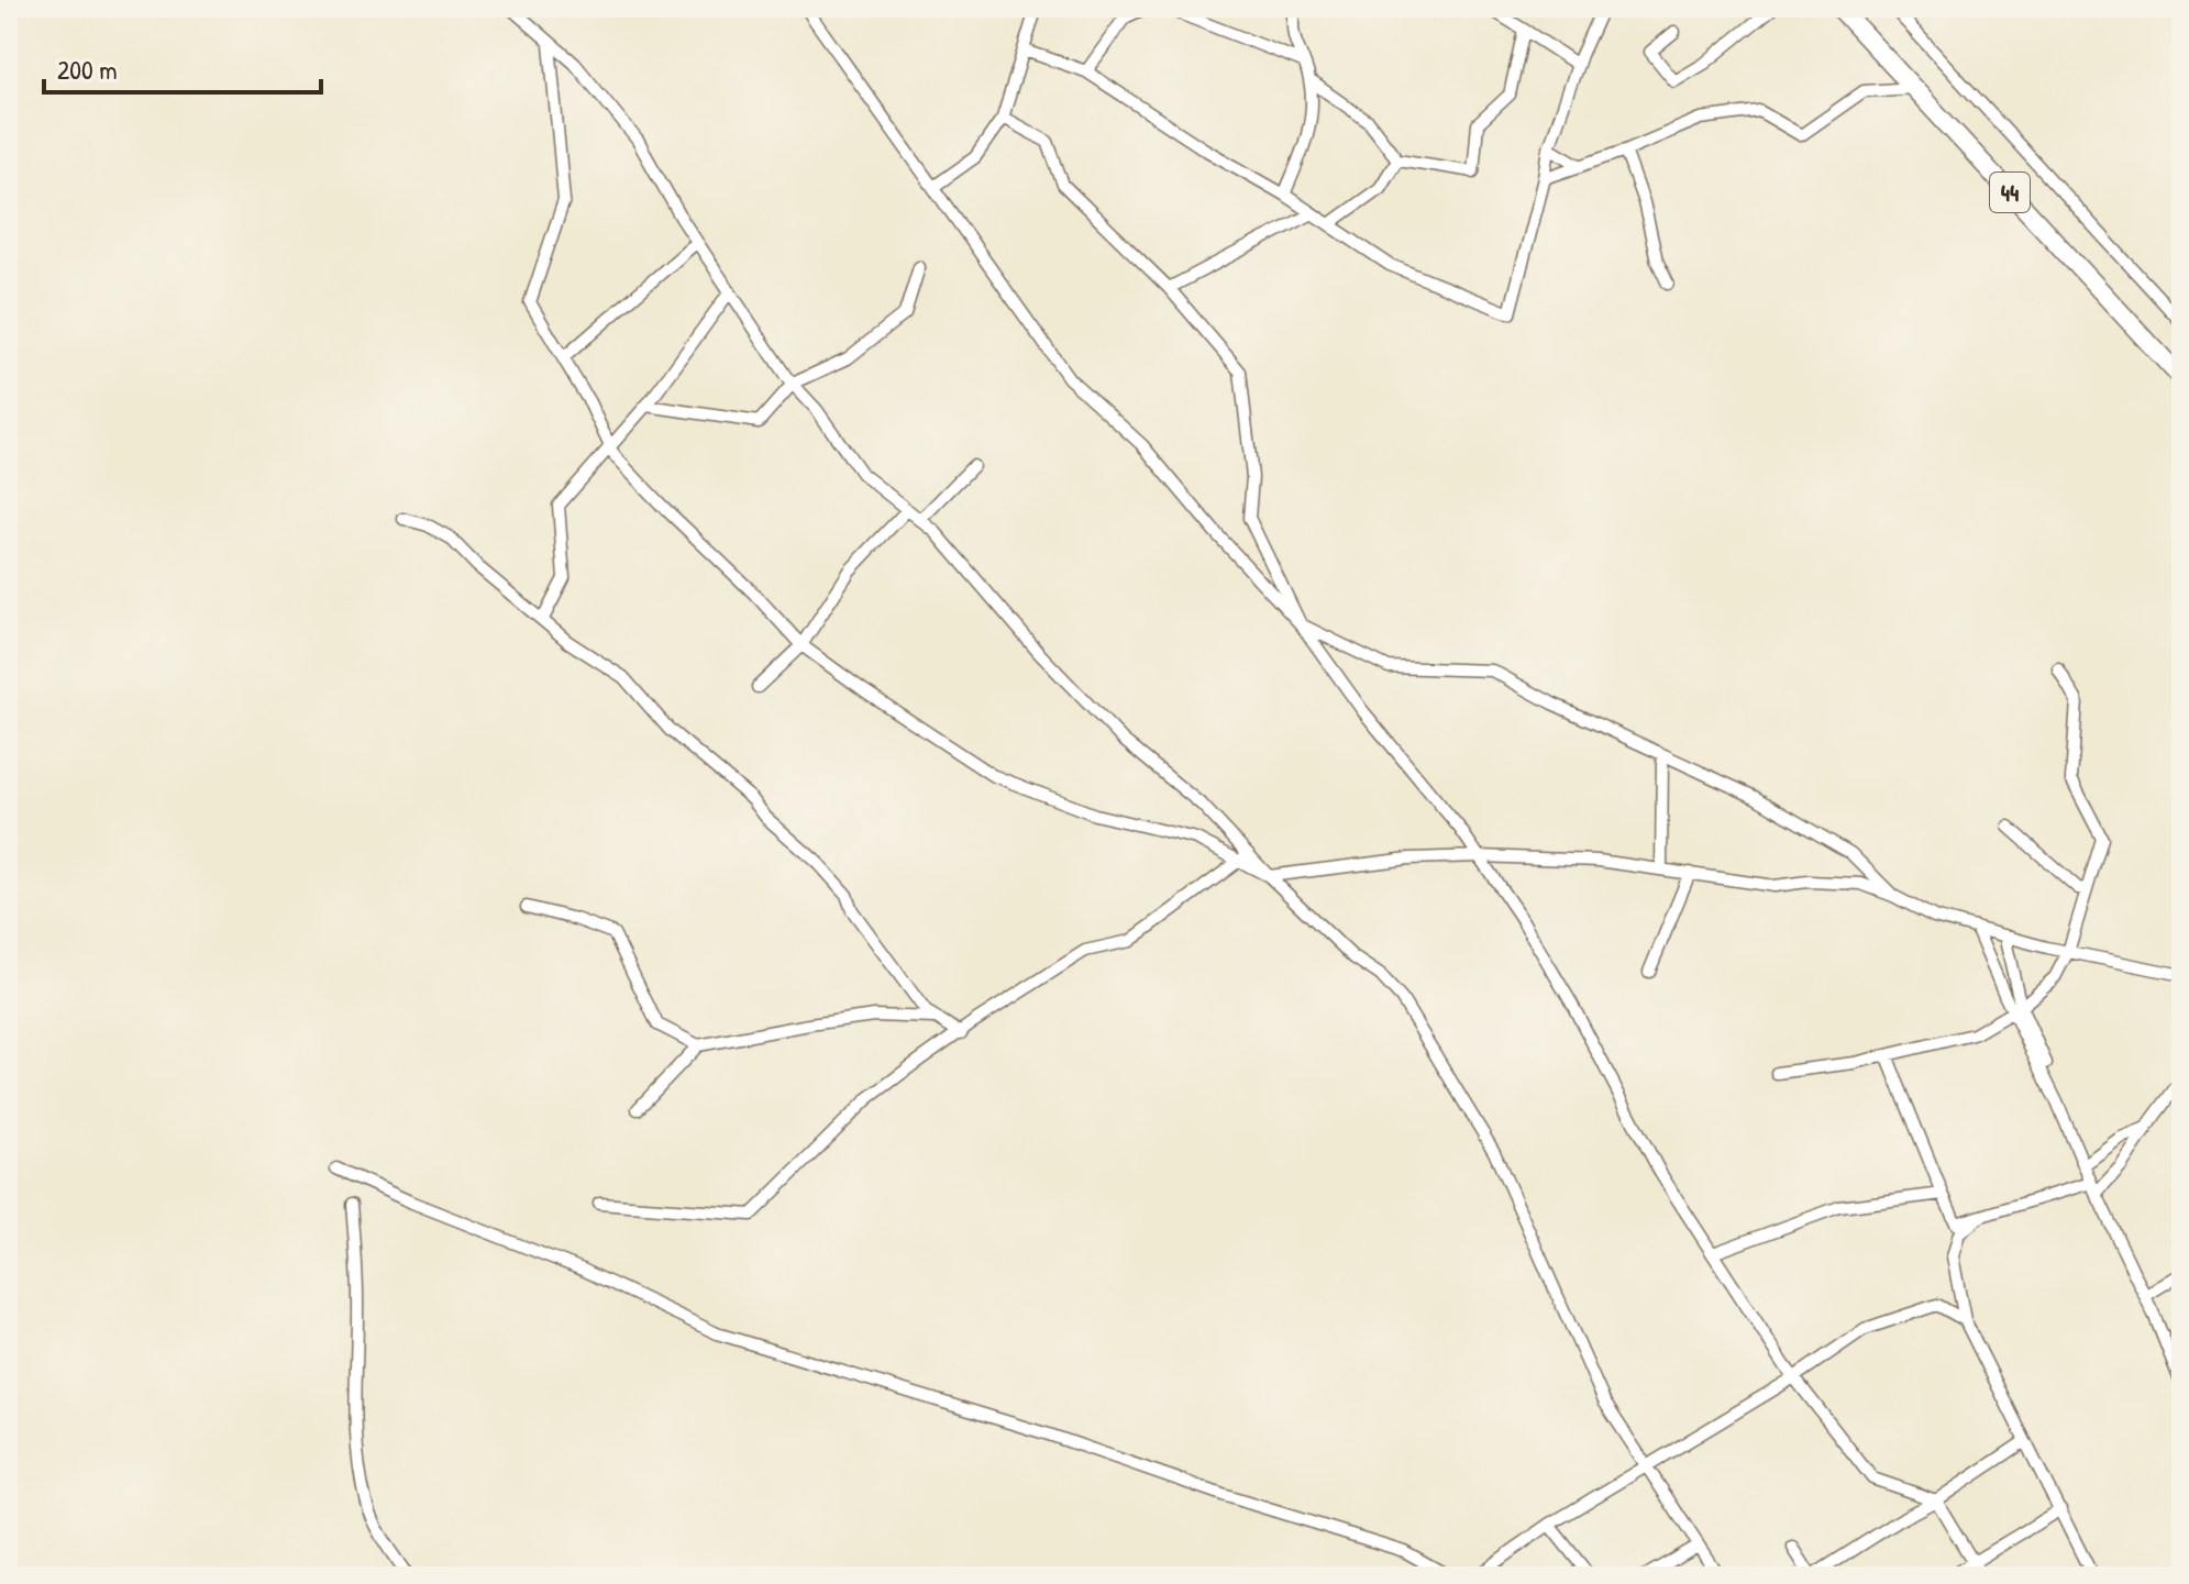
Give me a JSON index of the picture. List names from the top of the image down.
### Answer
{
  "streets": {
    "main road": ["44"]
  },
  "scale_bar": "200 m"
}
